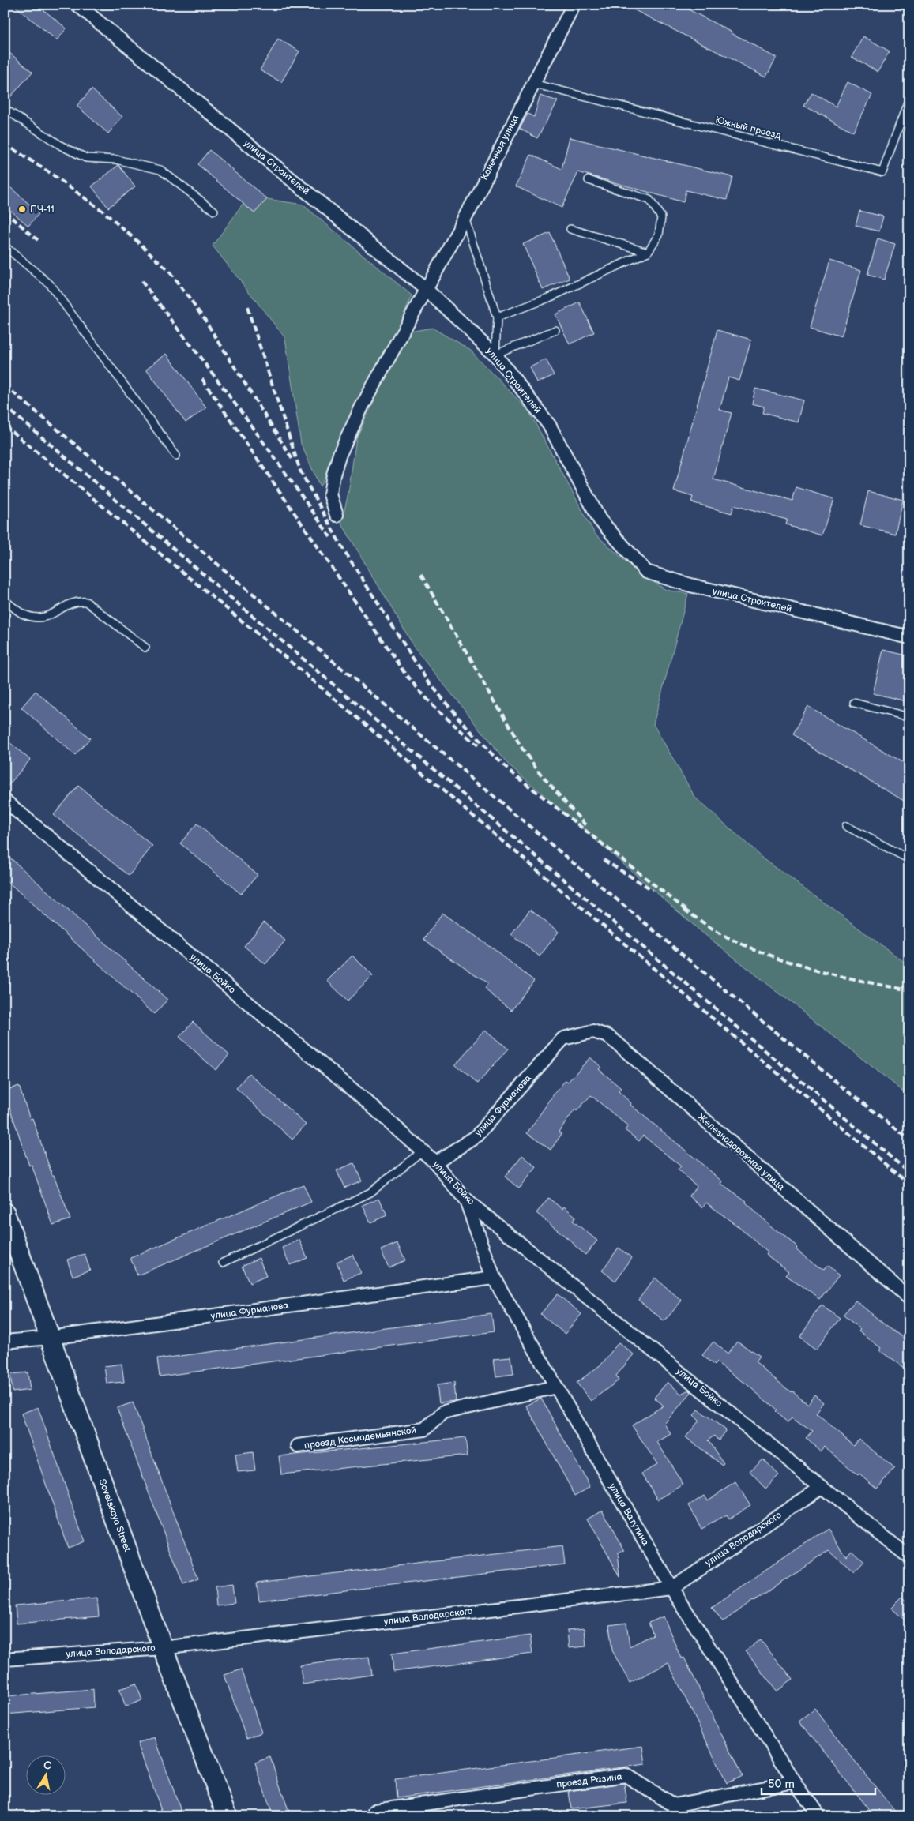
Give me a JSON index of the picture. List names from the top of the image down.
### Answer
{
  "streets": {
    "street": [
      "Конечная улица",
      "улица Строителей",
      "улица Бойко",
      "улица Фурманова",
      "Железнодорожная улица",
      "проезд Космодемьянской",
      "улица Ватутина",
      "Sovetskaya Street",
      "улица Володарского",
      "проезд Разина"
    ],
    "lane": ["Южный проезд"]
  },
  "crossings": [
    ["Южный проезд", "Конечная улица"],
    ["Конечная улица", "улица Строителей"],
    ["улица Бойко", "улица Фурманова"],
    ["улица Бойко", "улица Ватутина"],
    ["улица Бойко", "улица Володарского"],
    ["улица Фурманова", "Железнодорожная улица"],
    ["улица Фурманова", "улица Ватутина"],
    ["улица Фурманова", "Sovetskaya Street"],
    ["проезд Космодемьянской", "улица Ватутина"],
    ["улица Ватутина", "улица Володарского"],
    ["улица Ватутина", "проезд Разина"],
    ["Sovetskaya Street", "улица Володарского"]
  ],
  "places": ["ПЧ-11"],
  "scale_bar": "50 m",
  "north": "top"
}
